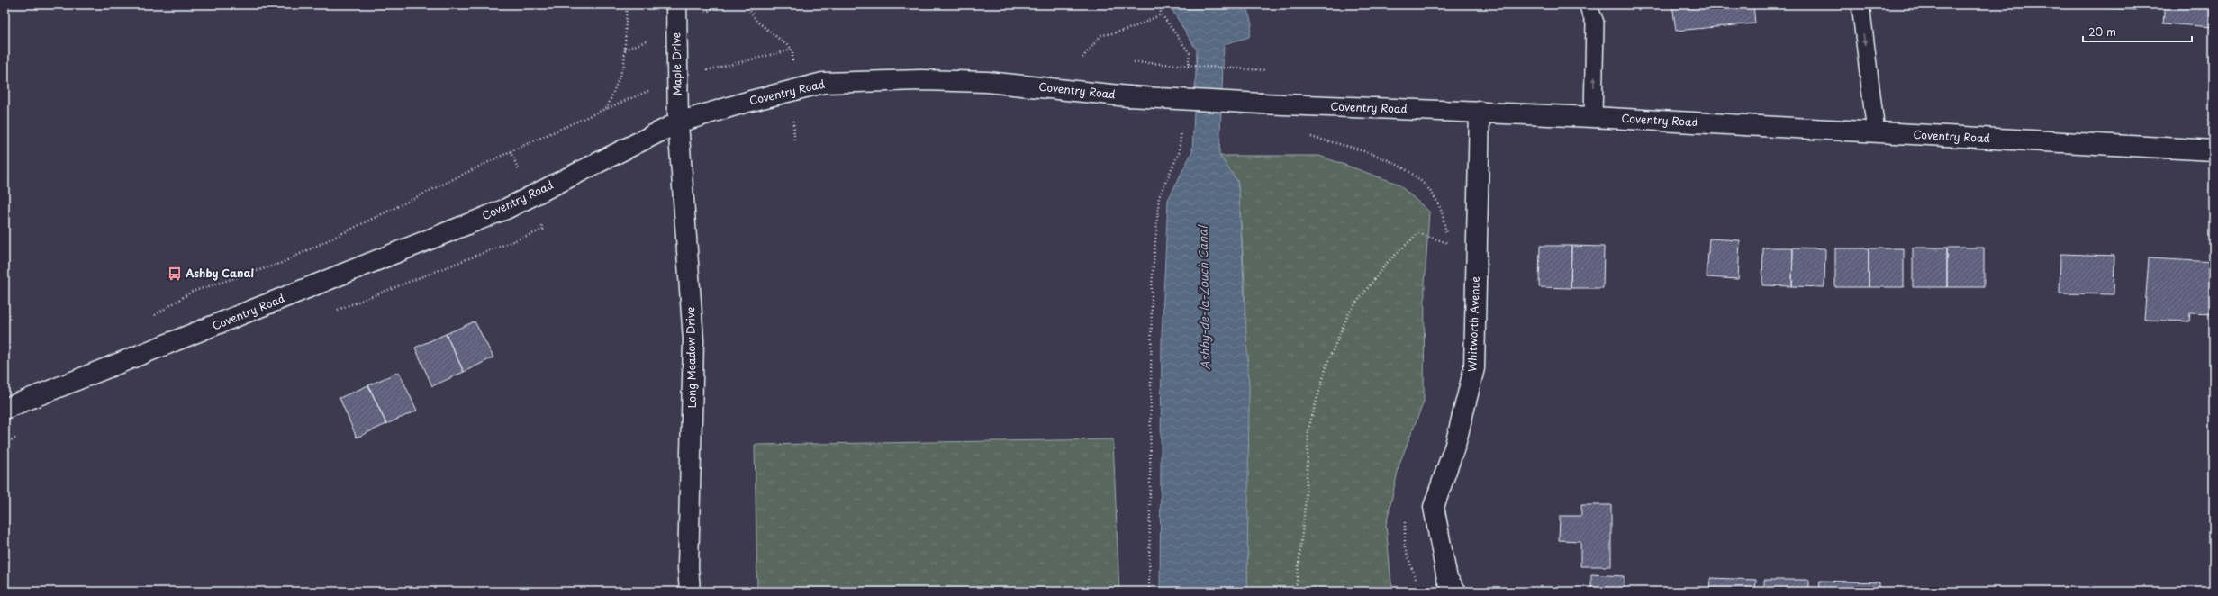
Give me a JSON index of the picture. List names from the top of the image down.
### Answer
{
  "streets": {
    "main road": [
      "Maple Drive",
      "Coventry Road",
      "Whitworth Avenue",
      "Long Meadow Drive"
    ]
  },
  "crossings": [
    ["Maple Drive", "Coventry Road"],
    ["Maple Drive", "Long Meadow Drive"],
    ["Coventry Road", "Whitworth Avenue"],
    ["Coventry Road", "Long Meadow Drive"]
  ],
  "water": ["Ashby-de-la-Zouch Canal"],
  "places": {
    "bus stop": ["Ashby Canal"]
  },
  "scale_bar": "20 m"
}
